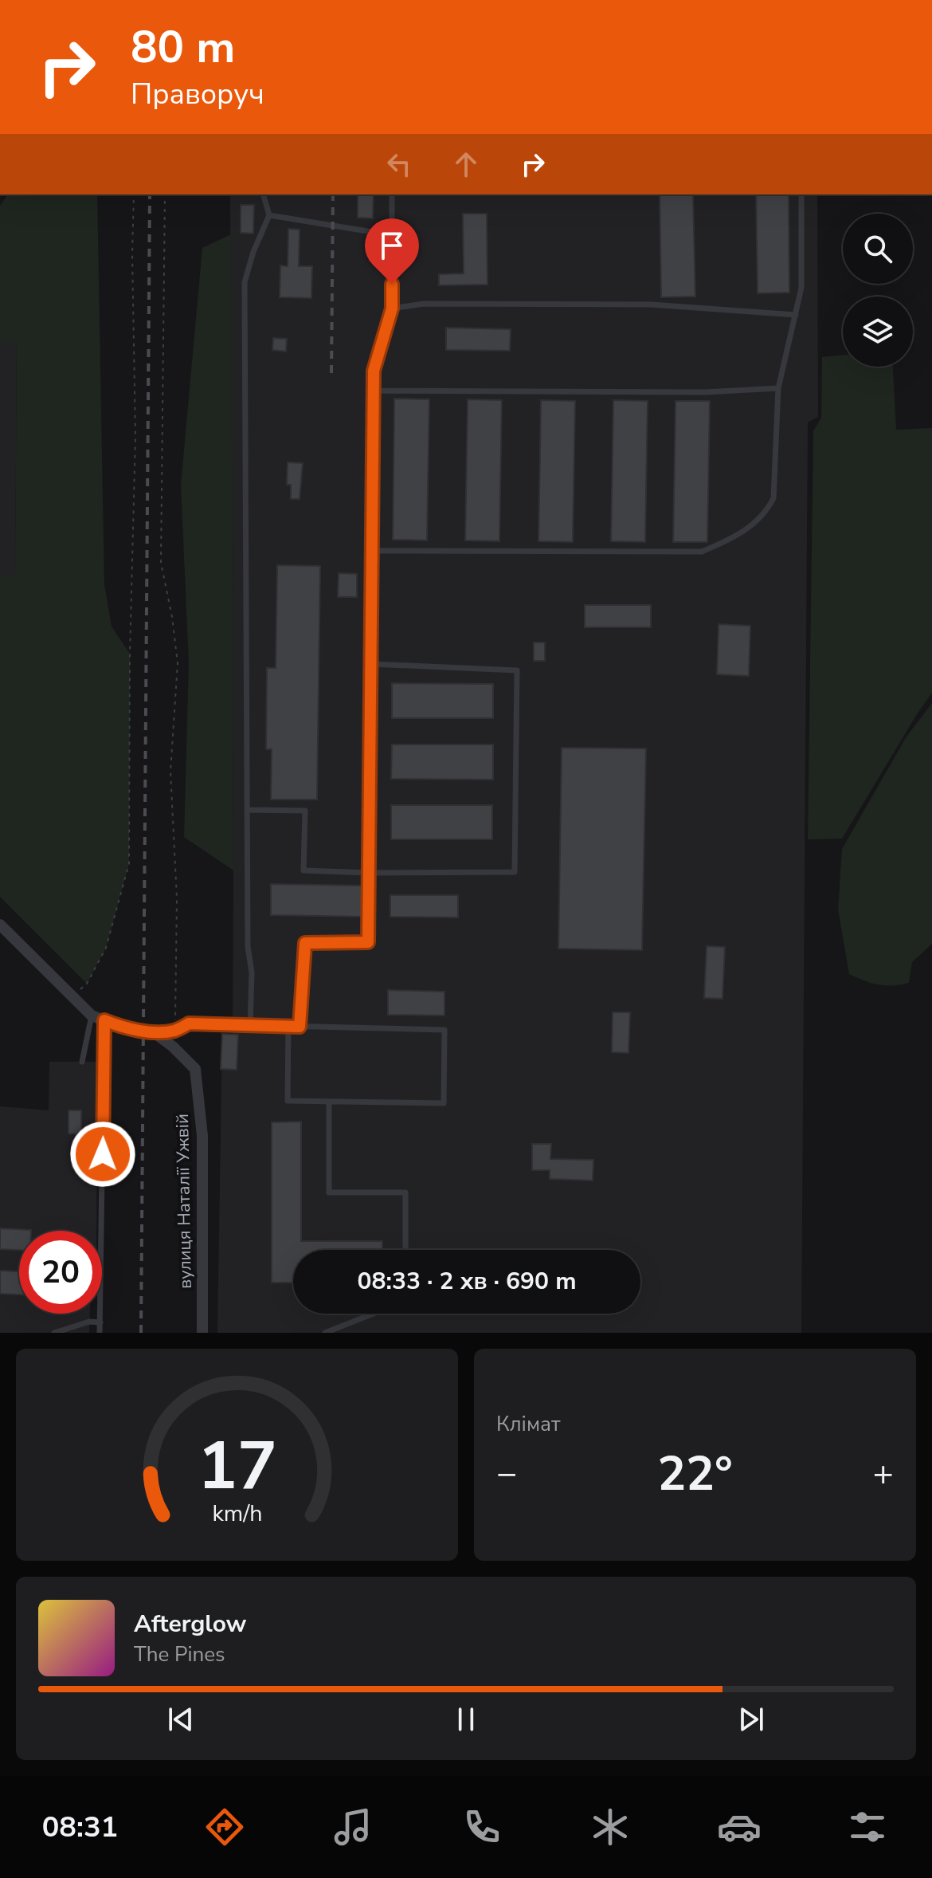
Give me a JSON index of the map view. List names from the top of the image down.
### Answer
{
  "streets": {
    "street": ["вулиця Наталії Ужвій"]
  },
  "page": {
    "turn": ["80 m", "Праворуч"],
    "limit": "20",
    "trip": "08:33 · 2 хв · 690 m",
    "tile": "Клімат",
    "heat": ["−", "22°", "+"],
    "song": ["Afterglow", "The Pines"],
    "tabs": "08:31",
    "gauge": ["17", "km/h"]
  }
}
